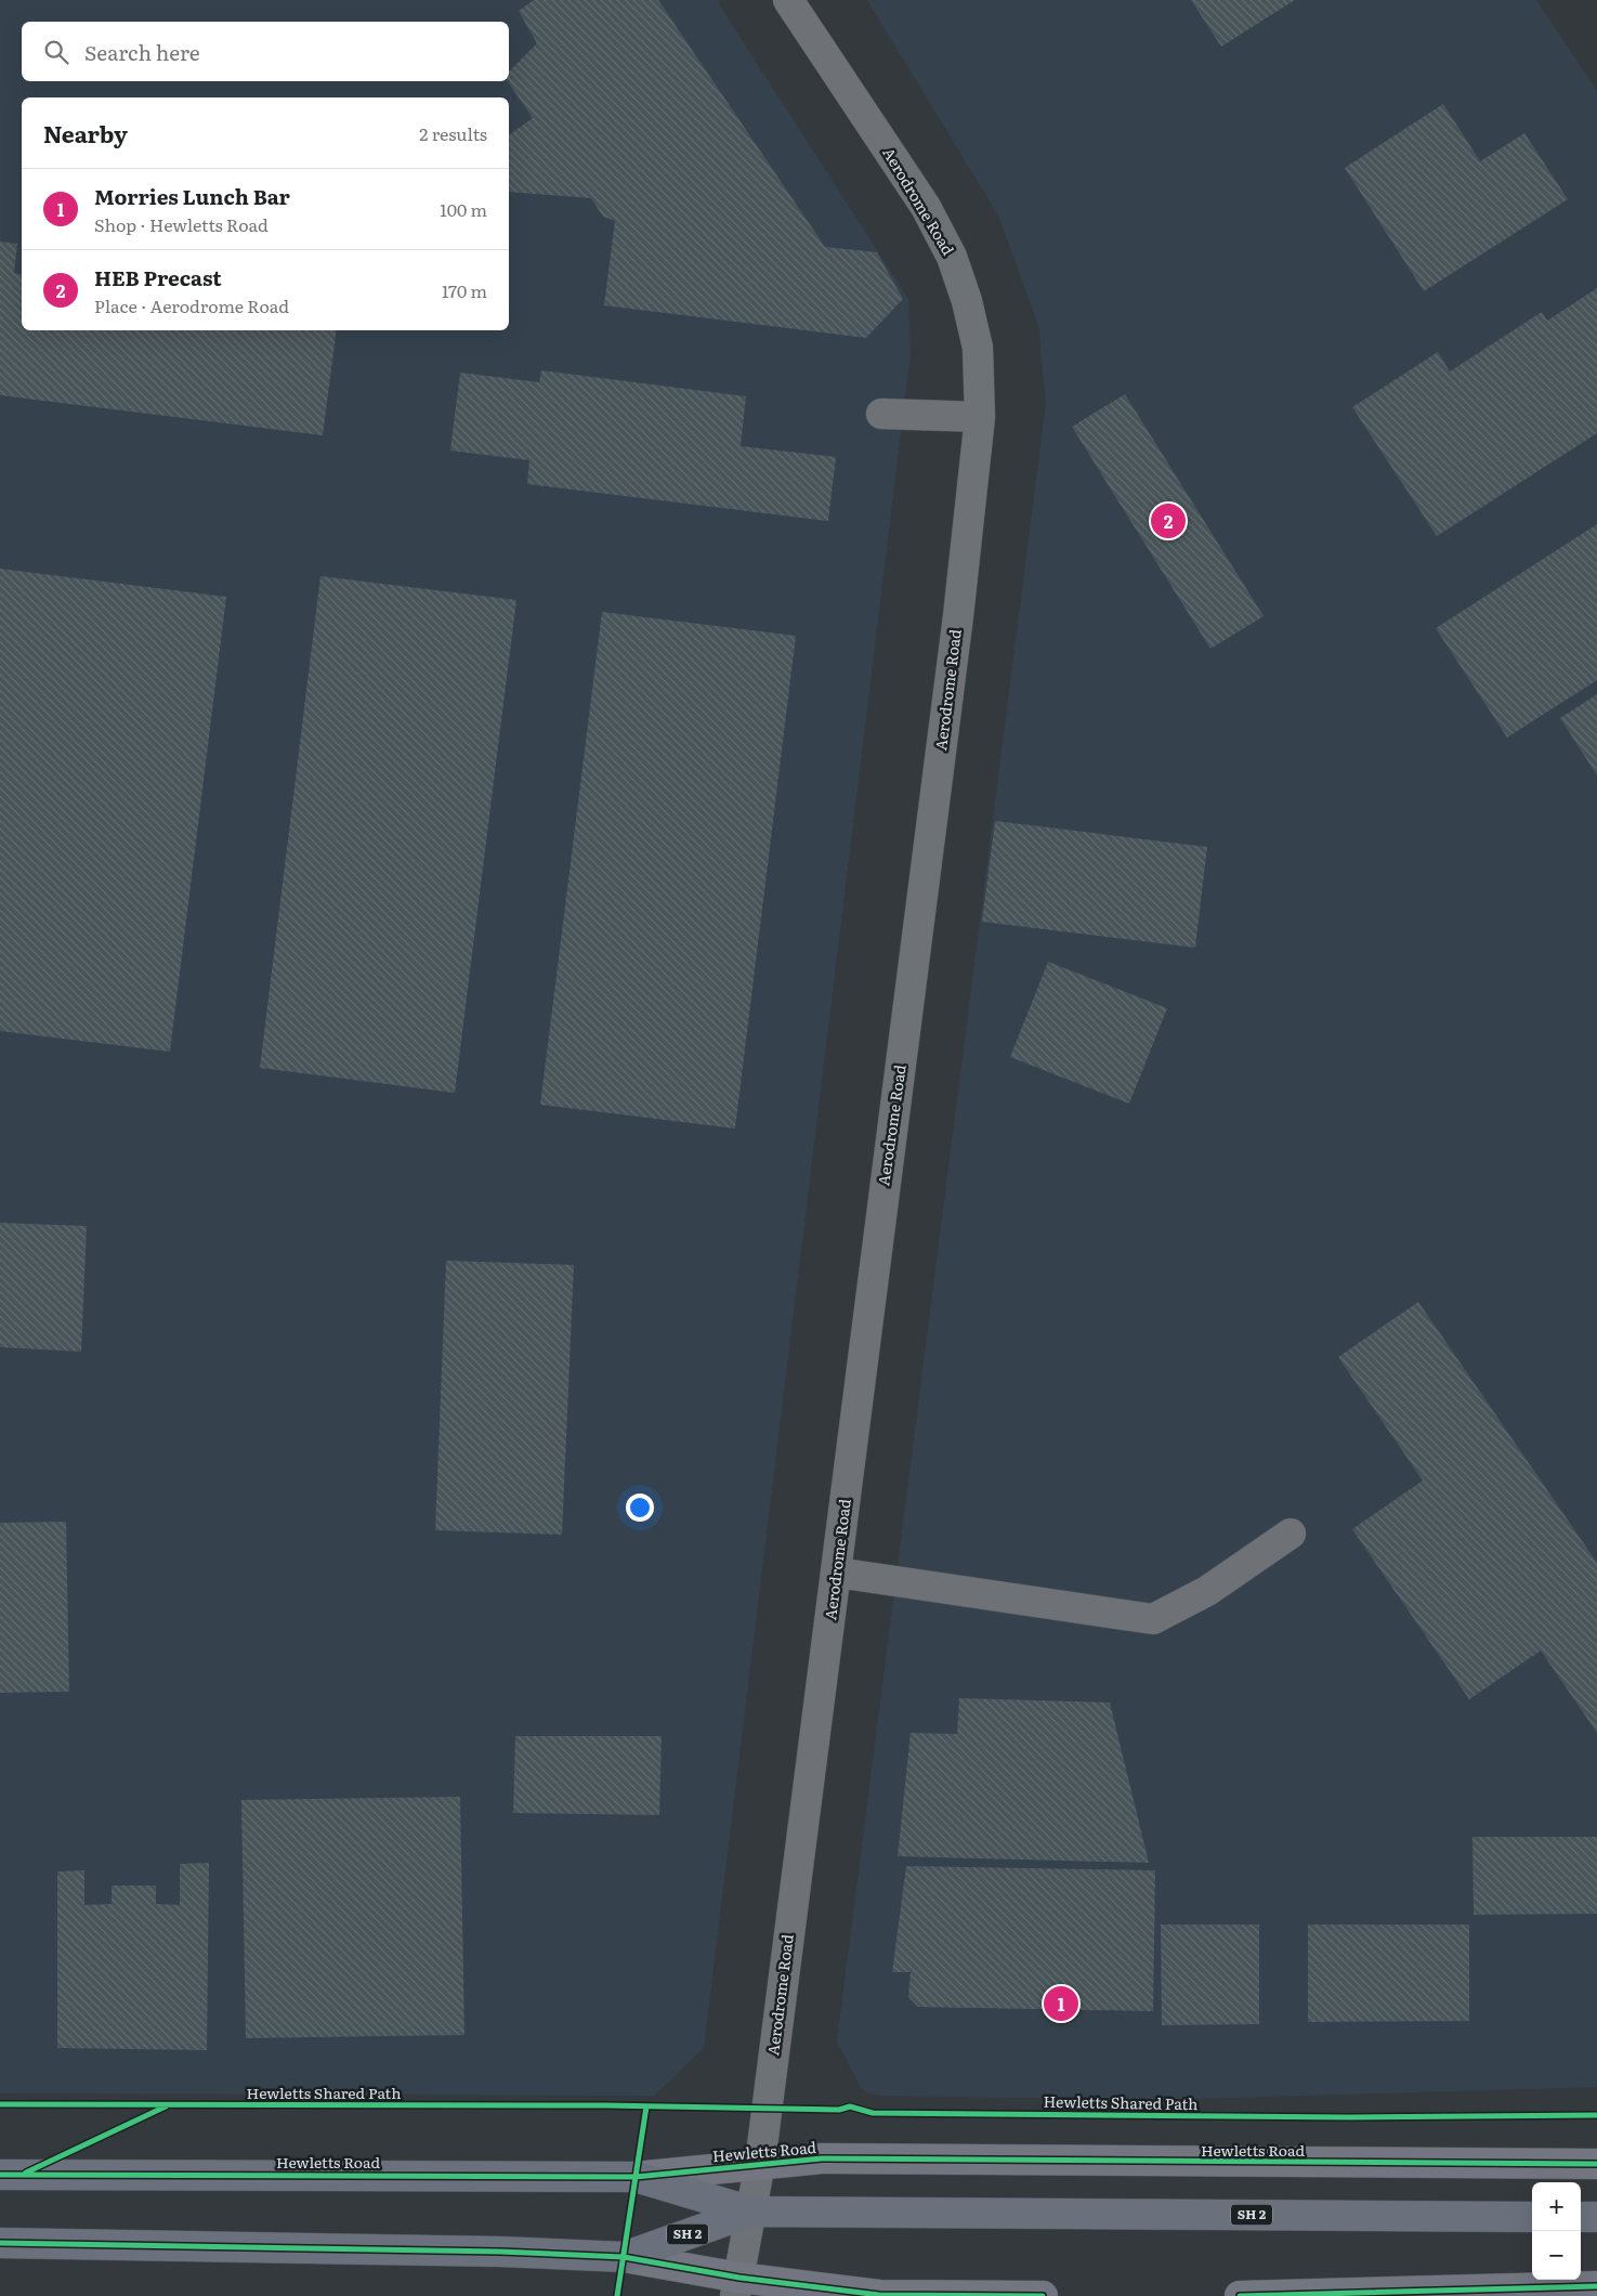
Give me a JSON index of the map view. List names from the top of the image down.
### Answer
{
  "streets": {
    "highway": ["Hewletts Road", "SH 2"],
    "street": ["Aerodrome Road"],
    "cycle path": ["Hewletts Shared Path"]
  },
  "crossings": [
    ["Aerodrome Road", "Hewletts Road"],
    ["Aerodrome Road", "SH 2"],
    ["Hewletts Road", "SH 2"]
  ],
  "page": {
    "search": "Search here",
    "heading": ["Nearby", "2 results"],
    "list": [
      {
        "mark": "1",
        "name": "Morries Lunch Bar",
        "note": "Shop · Hewletts Road",
        "value": "100 m"
      },
      {
        "mark": "2",
        "name": "HEB Precast",
        "note": "Place · Aerodrome Road",
        "value": "170 m"
      }
    ],
    "pins": ["2", "1"],
    "map_buttons": ["+", "−"]
  }
}
